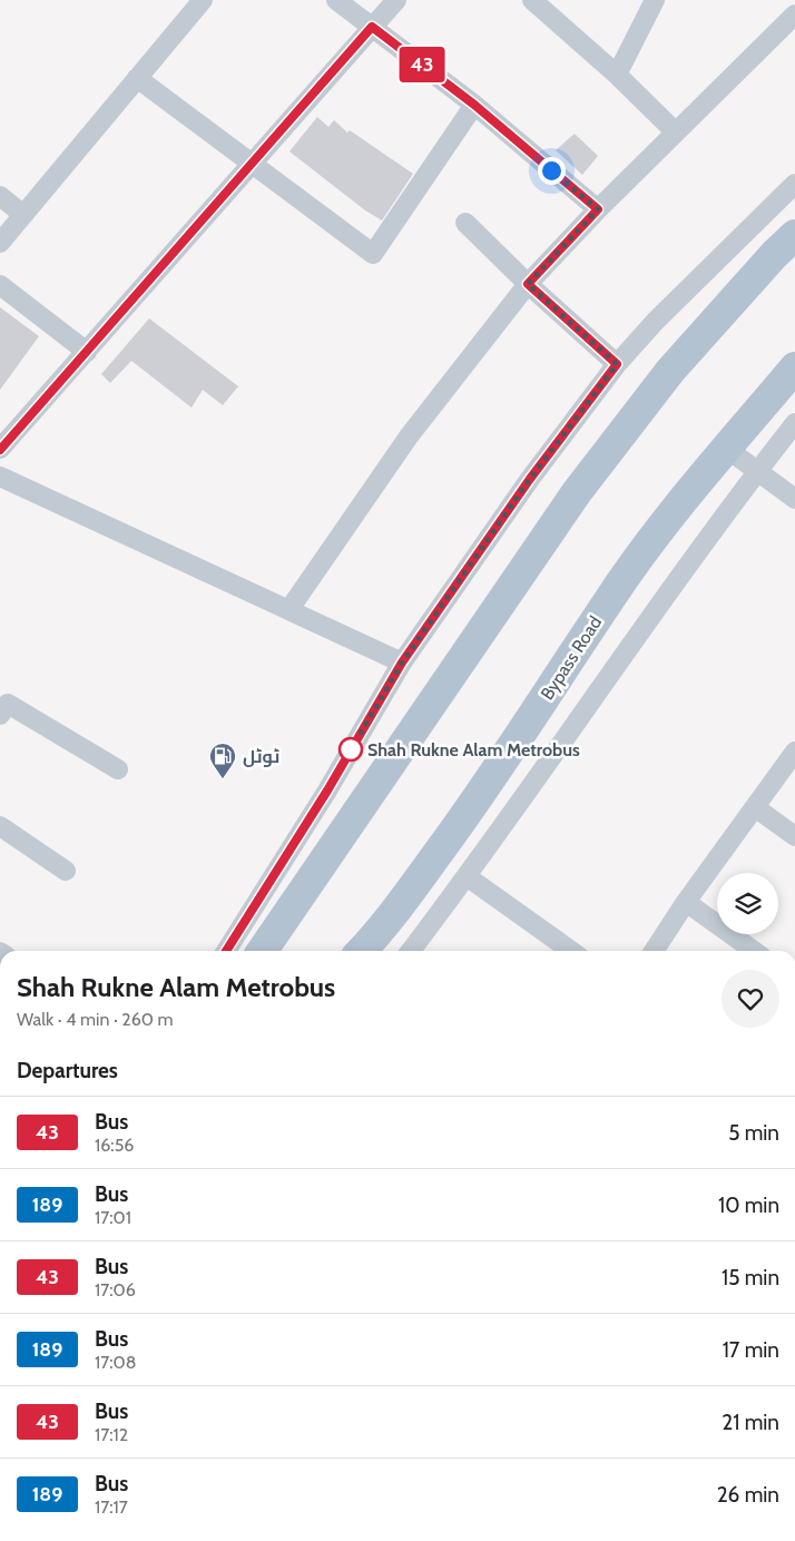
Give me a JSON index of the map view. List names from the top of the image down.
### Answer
{
  "streets": {
    "main road": ["Bypass Road"]
  },
  "places": {
    "other": ["Shah Rukne Alam Metrobus"],
    "fuel station": ["ٹوٹل"]
  },
  "lines": ["bus line 43"],
  "page": {
    "on_map": "43",
    "heading": [
      ["Shah Rukne Alam Metrobus", "Walk · 4 min · 260 m"],
      "Departures"
    ],
    "list": [
      {
        "mark": "43",
        "name": "Bus",
        "note": "16:56",
        "value": "5 min"
      },
      {
        "mark": "189",
        "name": "Bus",
        "note": "17:01",
        "value": "10 min"
      },
      {
        "mark": "43",
        "name": "Bus",
        "note": "17:06",
        "value": "15 min"
      },
      {
        "mark": "189",
        "name": "Bus",
        "note": "17:08",
        "value": "17 min"
      },
      {
        "mark": "43",
        "name": "Bus",
        "note": "17:12",
        "value": "21 min"
      },
      {
        "mark": "189",
        "name": "Bus",
        "note": "17:17",
        "value": "26 min"
      }
    ]
  }
}
